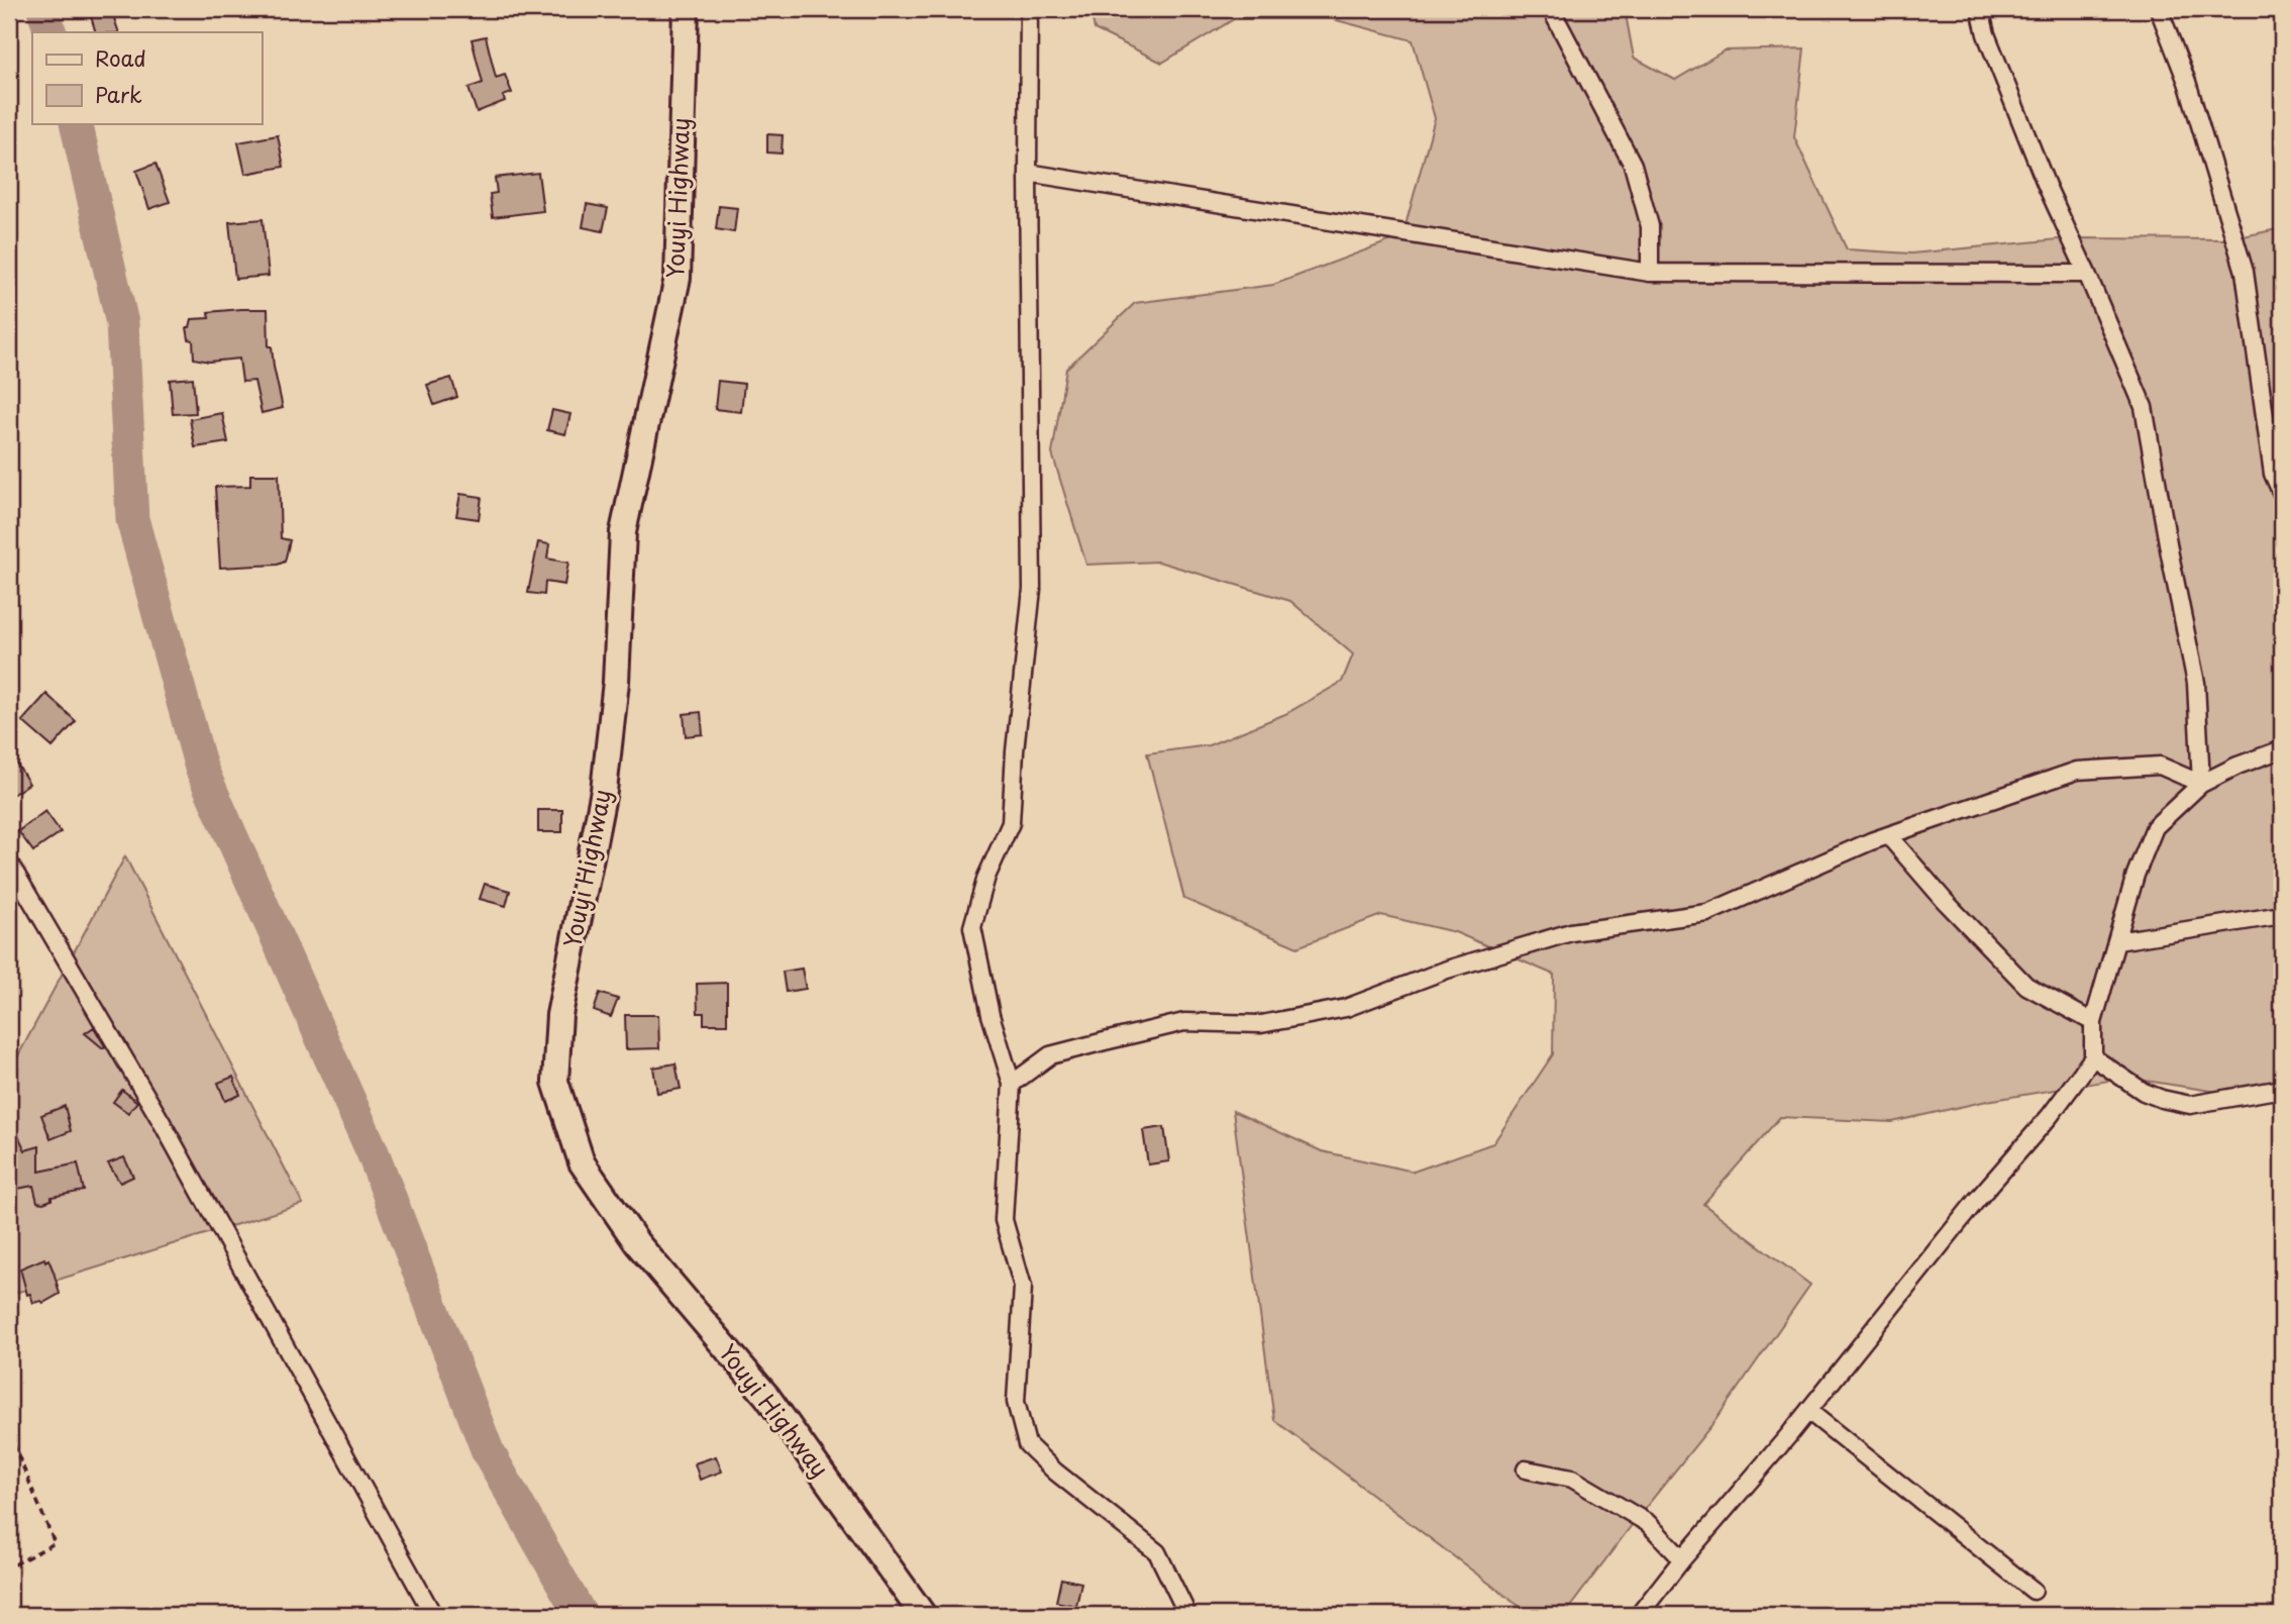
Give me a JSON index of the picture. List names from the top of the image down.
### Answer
{
  "streets": {
    "main road": ["Youyi Highway"]
  },
  "legend": ["Road", "Park"]
}
